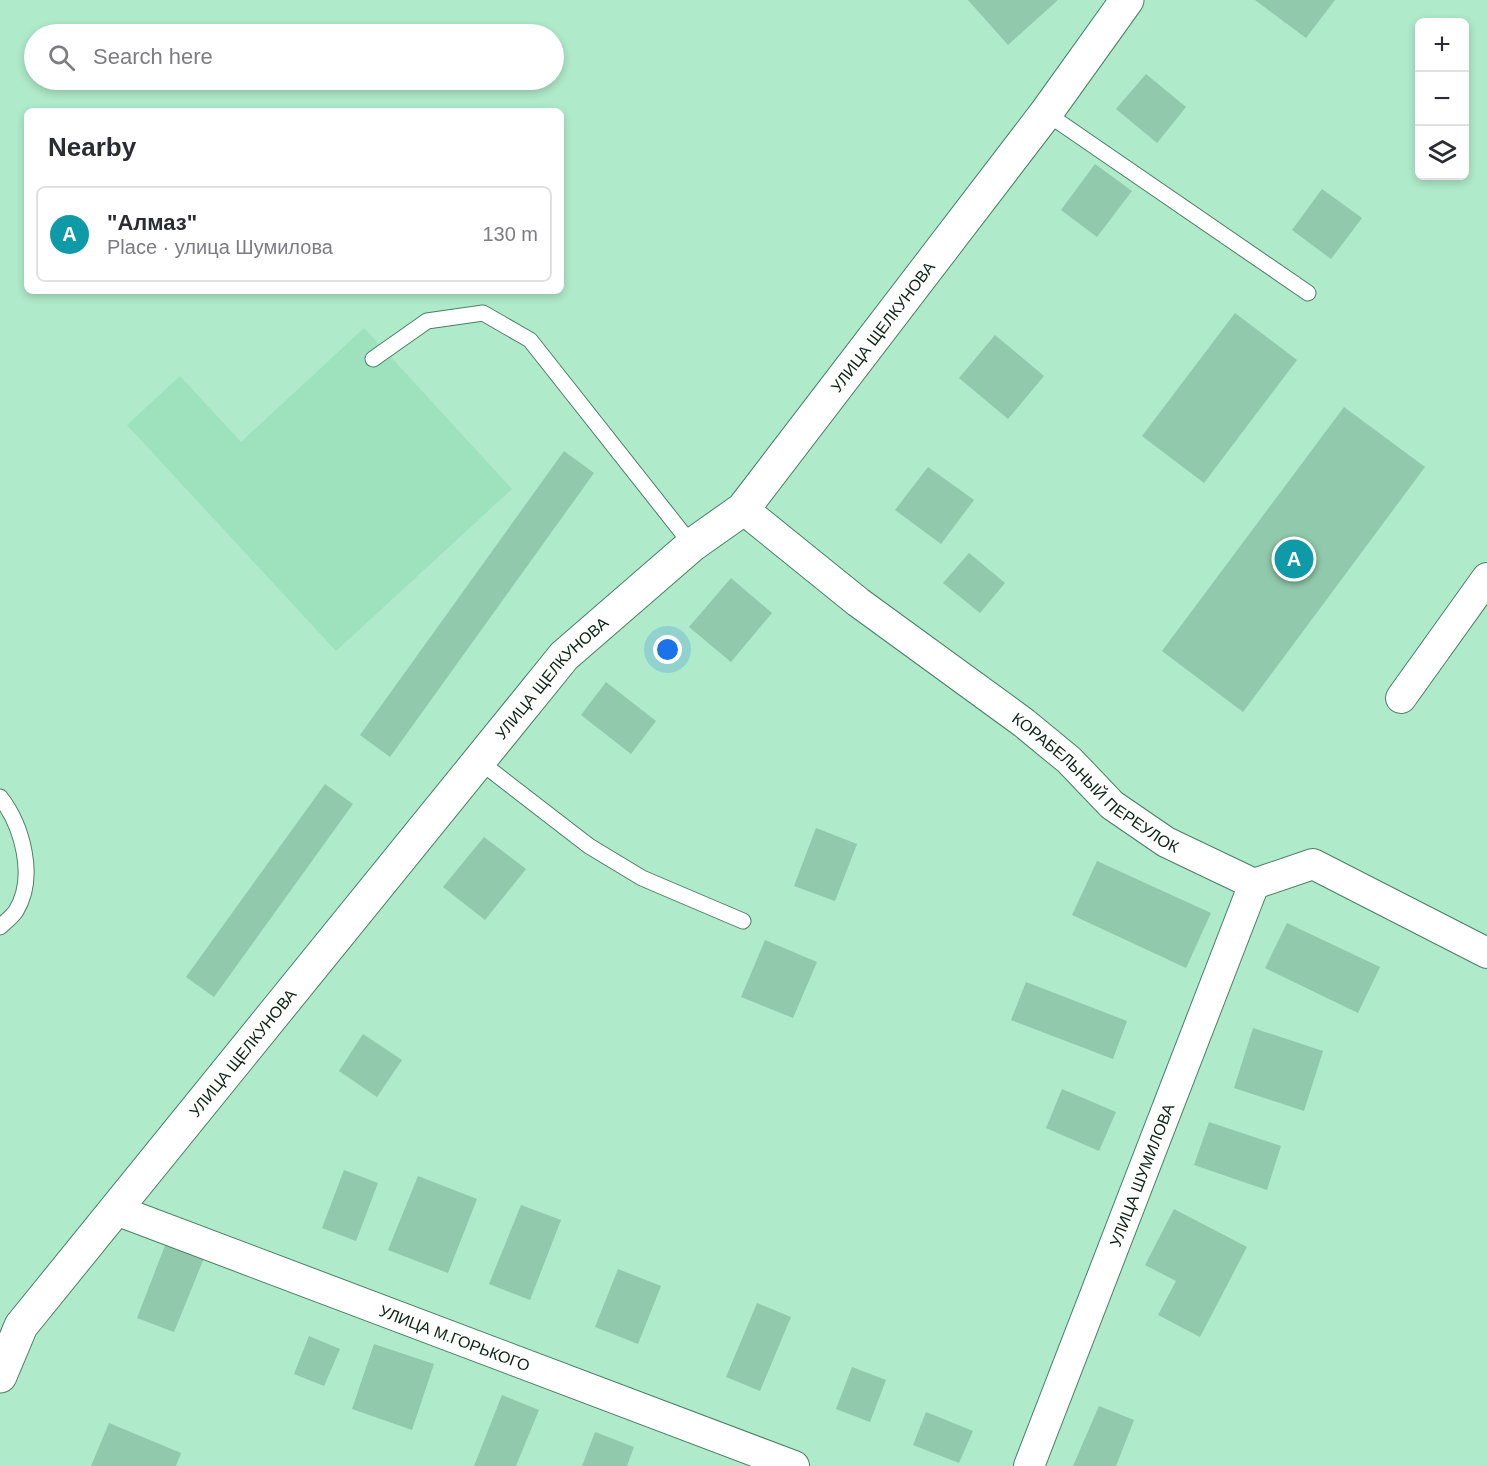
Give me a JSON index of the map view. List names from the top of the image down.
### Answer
{
  "streets": {
    "main road": ["УЛИЦА ЩЕЛКУНОВА"],
    "street": ["КОРАБЕЛЬНЫЙ ПЕРЕУЛОК", "УЛИЦА ШУМИЛОВА", "УЛИЦА М.ГОРЬКОГО"]
  },
  "crossings": [
    ["УЛИЦА ЩЕЛКУНОВА", "КОРАБЕЛЬНЫЙ ПЕРЕУЛОК"],
    ["УЛИЦА ЩЕЛКУНОВА", "УЛИЦА М.ГОРЬКОГО"],
    ["КОРАБЕЛЬНЫЙ ПЕРЕУЛОК", "УЛИЦА ШУМИЛОВА"]
  ],
  "page": {
    "map_buttons": ["+", "−"],
    "search": "Search here",
    "heading": "Nearby",
    "list": [
      {
        "mark": "A",
        "name": "\"Алмаз\"",
        "note": "Place · улица Шумилова",
        "value": "130 m"
      }
    ],
    "pins": "A"
  }
}
